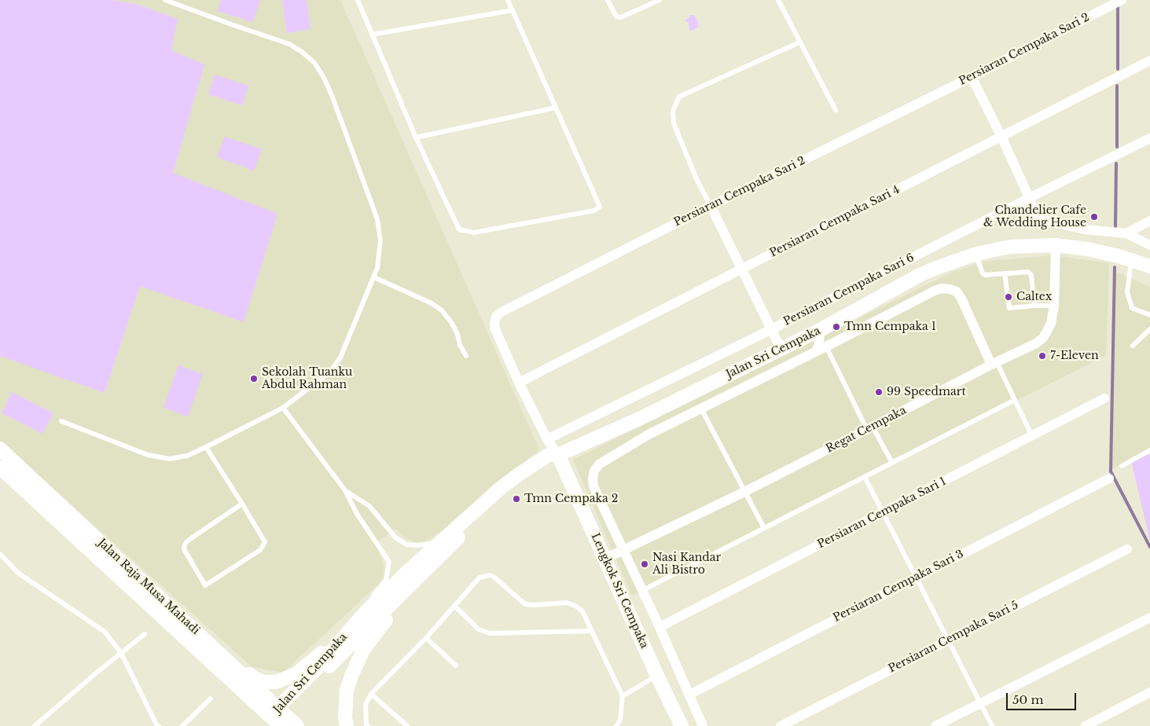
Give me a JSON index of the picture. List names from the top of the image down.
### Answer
{
  "streets": {
    "street": [
      "Persiaran Cempaka Sari 2",
      "Persiaran Cempaka Sari 4",
      "Persiaran Cempaka Sari 6",
      "Jalan Sri Cempaka",
      "Regat Cempaka",
      "Persiaran Cempaka Sari 1",
      "Persiaran Cempaka Sari 3",
      "Jalan Raja Musa Mahadi",
      "Lengkok Sri Cempaka",
      "Persiaran Cempaka Sari 5"
    ]
  },
  "crossings": [
    ["Persiaran Cempaka Sari 2", "Persiaran Cempaka Sari 4"],
    ["Persiaran Cempaka Sari 2", "Persiaran Cempaka Sari 6"],
    ["Persiaran Cempaka Sari 2", "Jalan Sri Cempaka"],
    ["Persiaran Cempaka Sari 2", "Lengkok Sri Cempaka"],
    ["Jalan Sri Cempaka", "Regat Cempaka"],
    ["Jalan Sri Cempaka", "Jalan Raja Musa Mahadi"],
    ["Jalan Sri Cempaka", "Lengkok Sri Cempaka"],
    ["Regat Cempaka", "Lengkok Sri Cempaka"]
  ],
  "places": [
    "Chandelier Cafe & Wedding House",
    "Caltex",
    "Tmn Cempaka 1",
    "7-Eleven",
    "Sekolah Tuanku Abdul Rahman",
    "99 Speedmart",
    "Tmn Cempaka 2",
    "Nasi Kandar Ali Bistro"
  ],
  "scale_bar": "50 m"
}
